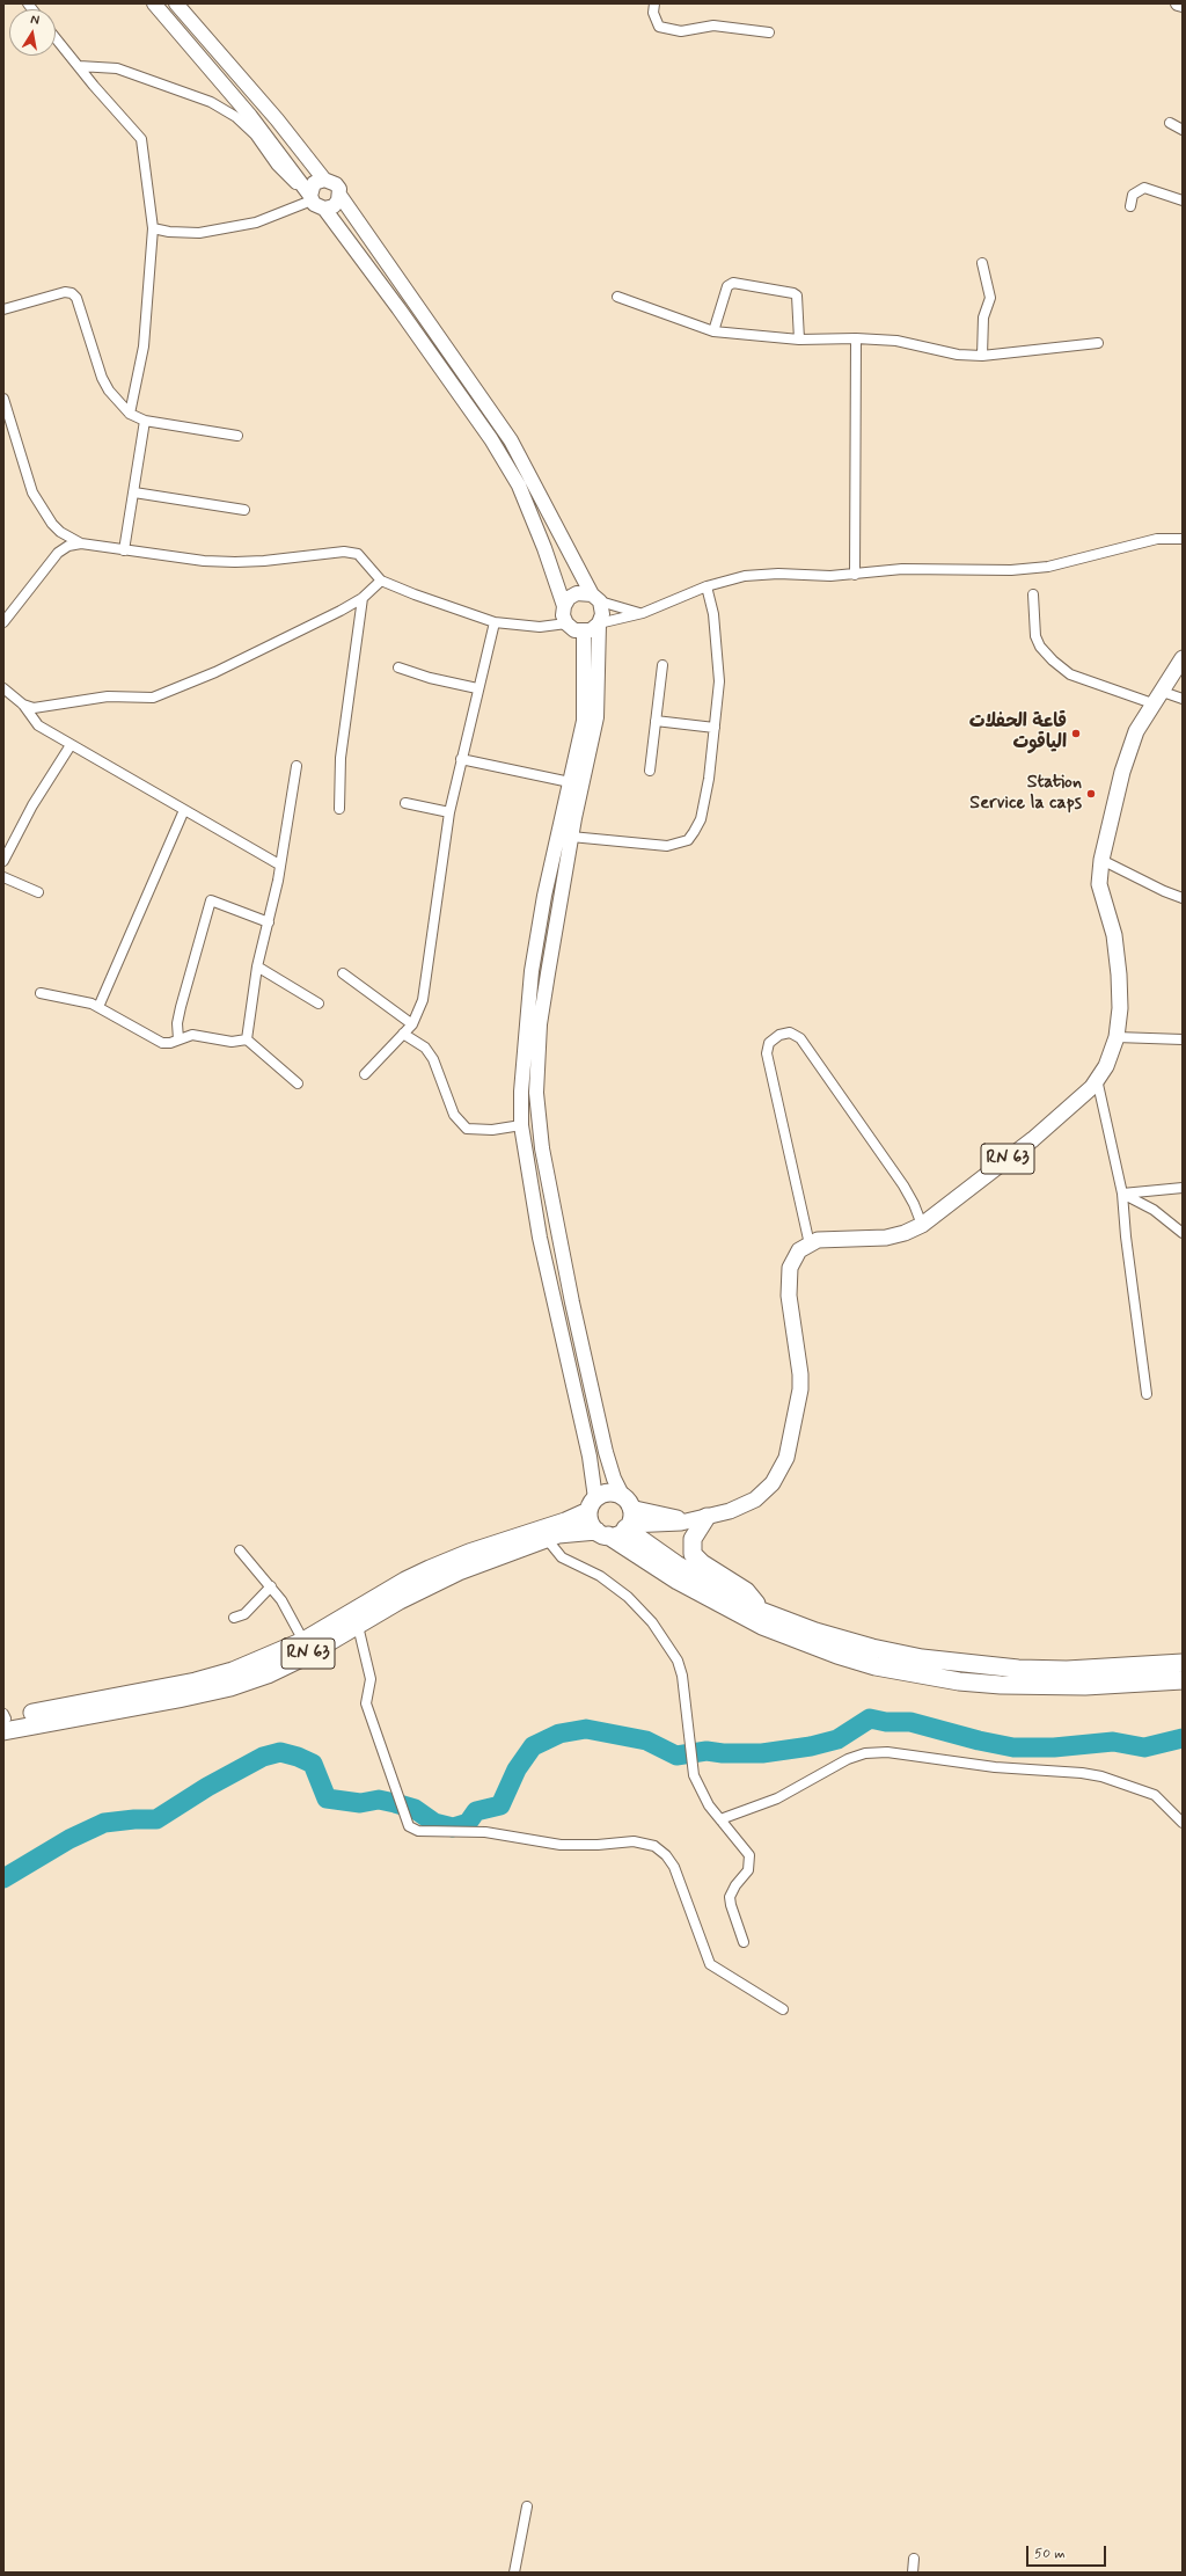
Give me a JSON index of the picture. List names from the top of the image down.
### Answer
{
  "streets": {
    "highway": ["RN 63"]
  },
  "places": ["قاعة الحفلات الياقوت", "Station Service la caps"],
  "scale_bar": "50 m",
  "north": "top"
}
